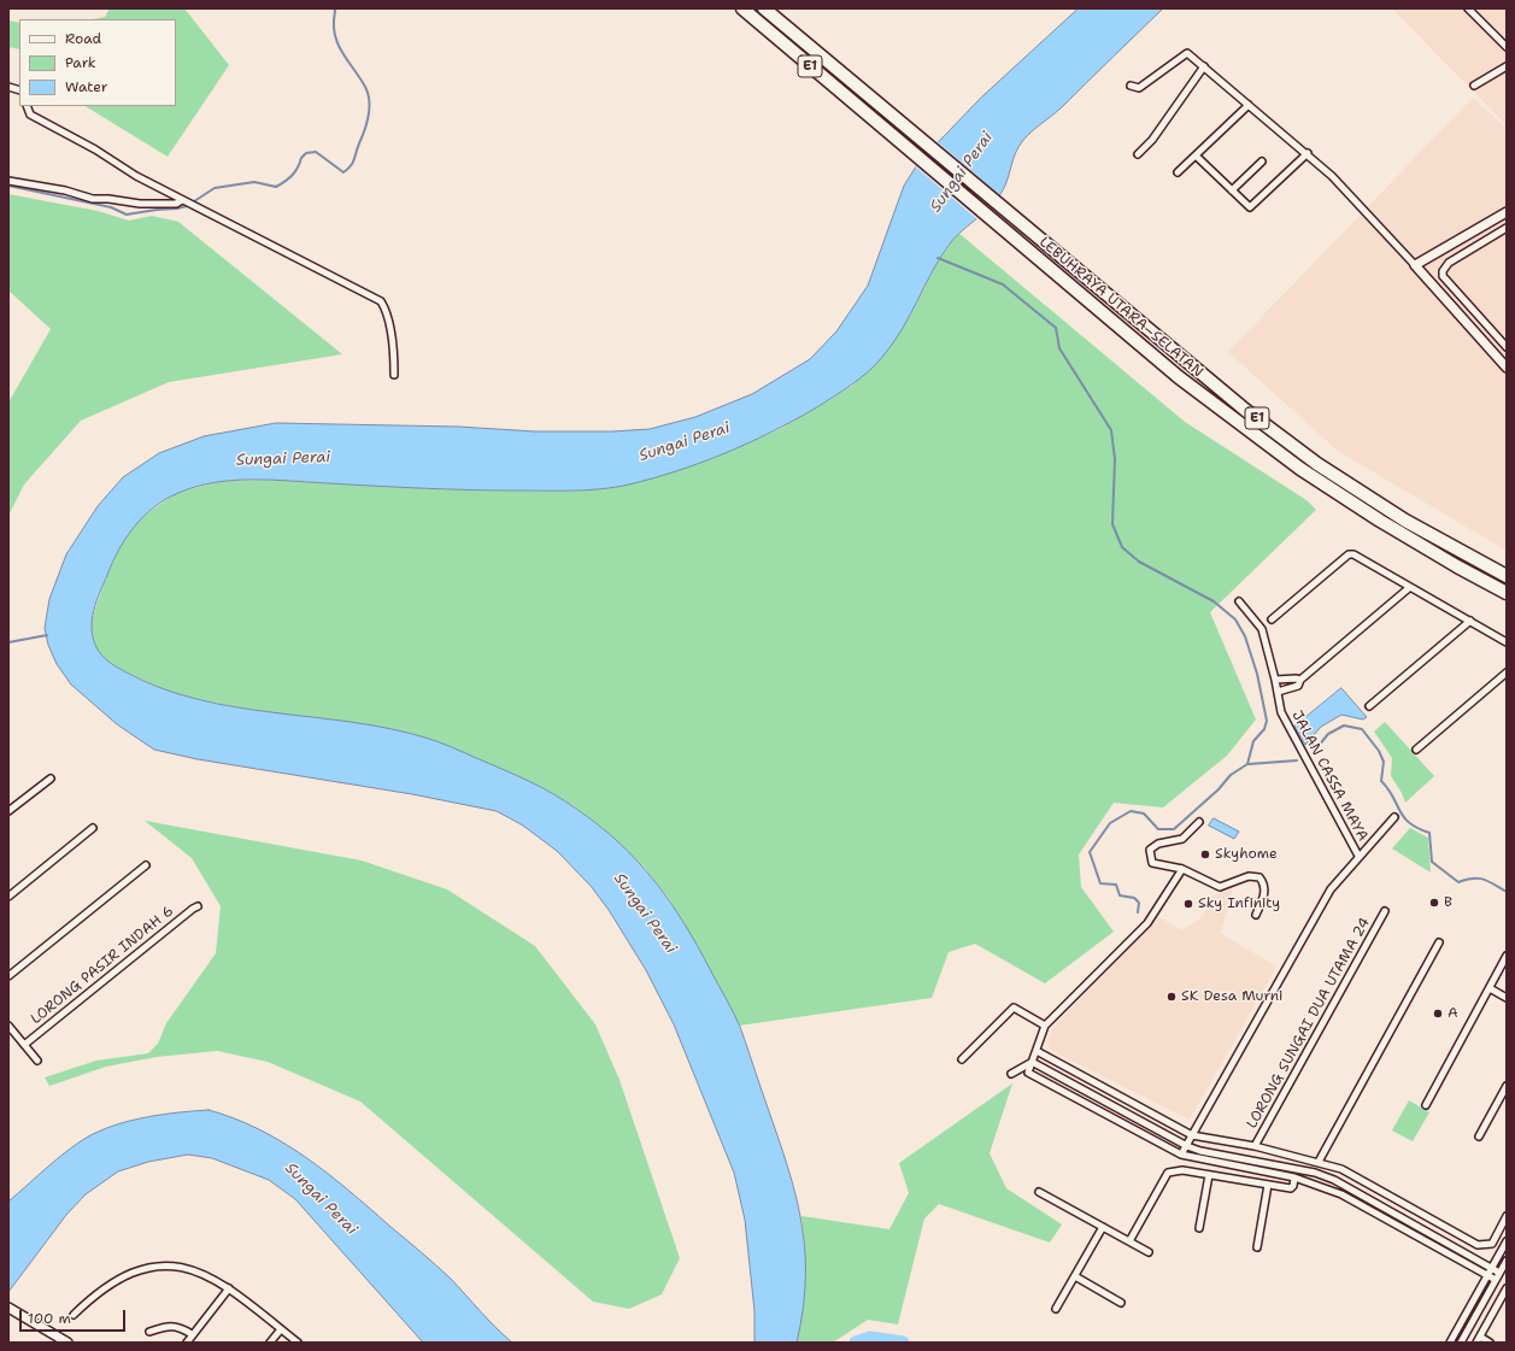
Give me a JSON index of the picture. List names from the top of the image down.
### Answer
{
  "streets": {
    "highway": ["E1", "LEBUHRAYA UTARA–SELATAN"],
    "street": ["JALAN CASSA MAYA", "LORONG PASIR INDAH 6", "LORONG SUNGAI DUA UTAMA 24"]
  },
  "water": ["Sungai Perai"],
  "places": [
    "Skyhome",
    "B",
    "Sky Infinity",
    "SK Desa Murni",
    "A"
  ],
  "legend": ["Road", "Park", "Water"],
  "scale_bar": "100 m"
}
